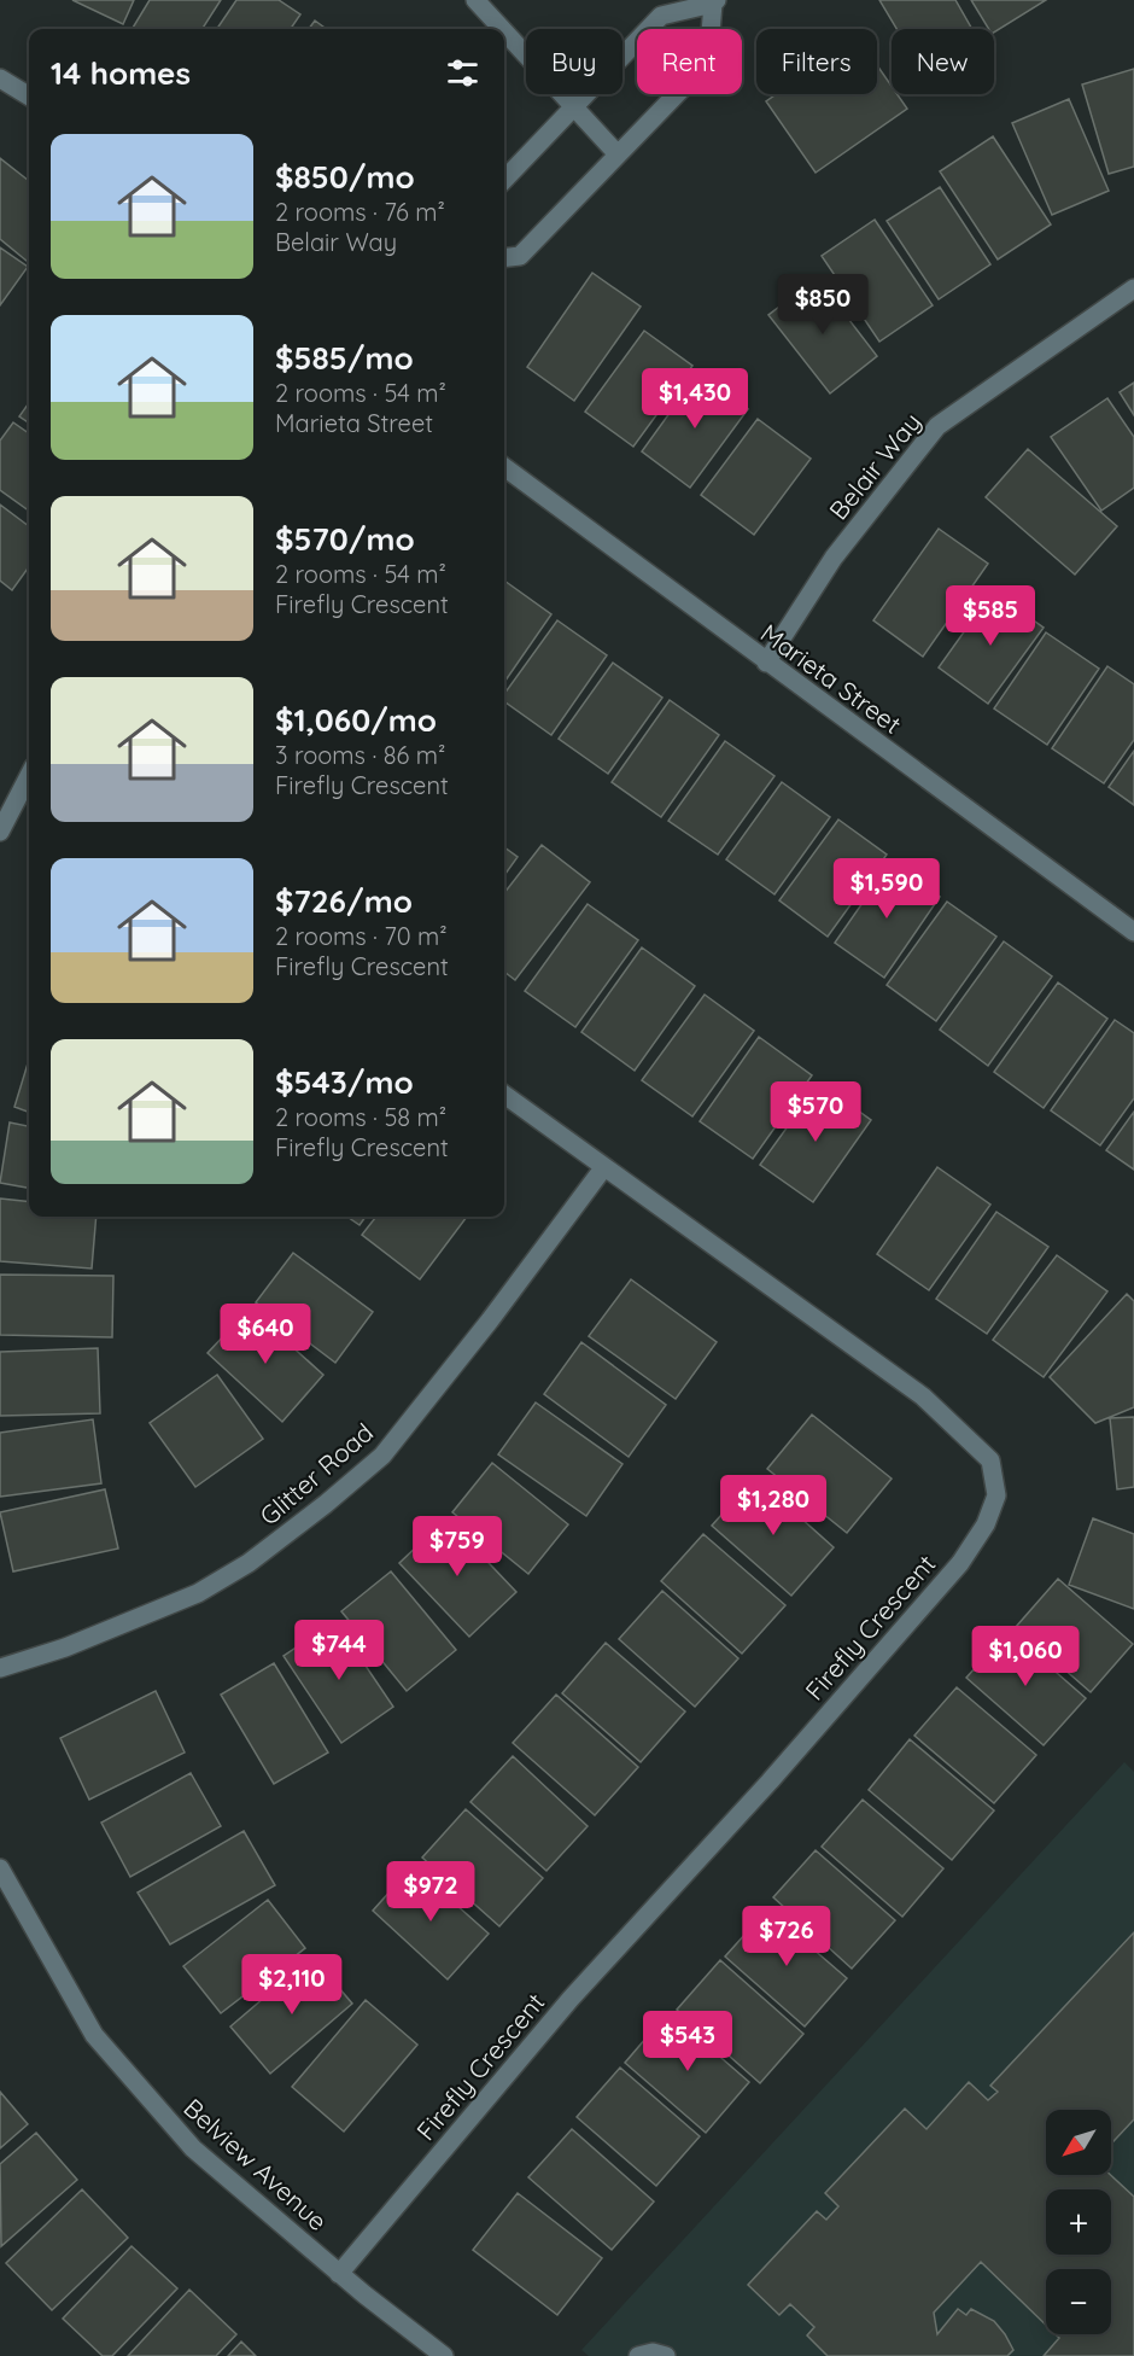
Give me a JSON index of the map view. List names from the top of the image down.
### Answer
{
  "streets": {
    "street": [
      "Belair Way",
      "Marieta Street",
      "Glitter Road",
      "Firefly Crescent",
      "Belview Avenue"
    ]
  },
  "crossings": [
    ["Belair Way", "Marieta Street"],
    ["Glitter Road", "Firefly Crescent"],
    ["Firefly Crescent", "Belview Avenue"]
  ],
  "north": "bottom left",
  "page": {
    "chip": [
      "Buy",
      "Rent",
      "Filters",
      "New"
    ],
    "heading": "14 homes",
    "list": [
      {
        "name": "$850/mo",
        "note": "2 rooms · 76 m² · Belair Way"
      },
      {
        "name": "$585/mo",
        "note": "2 rooms · 54 m² · Marieta Street"
      },
      {
        "name": "$570/mo",
        "note": "2 rooms · 54 m² · Firefly Crescent"
      },
      {
        "name": "$1,060/mo",
        "note": "3 rooms · 86 m² · Firefly Crescent"
      },
      {
        "name": "$726/mo",
        "note": "2 rooms · 70 m² · Firefly Crescent"
      },
      {
        "name": "$543/mo",
        "note": "2 rooms · 58 m² · Firefly Crescent"
      }
    ],
    "price": [
      "$850",
      "$1,430",
      "$585",
      "$1,590",
      "$570",
      "$640",
      "$1,280",
      "$759",
      "$744",
      "$1,060",
      "$972",
      "$726",
      "$2,110",
      "$543"
    ],
    "map_buttons": ["+", "−"]
  }
}
